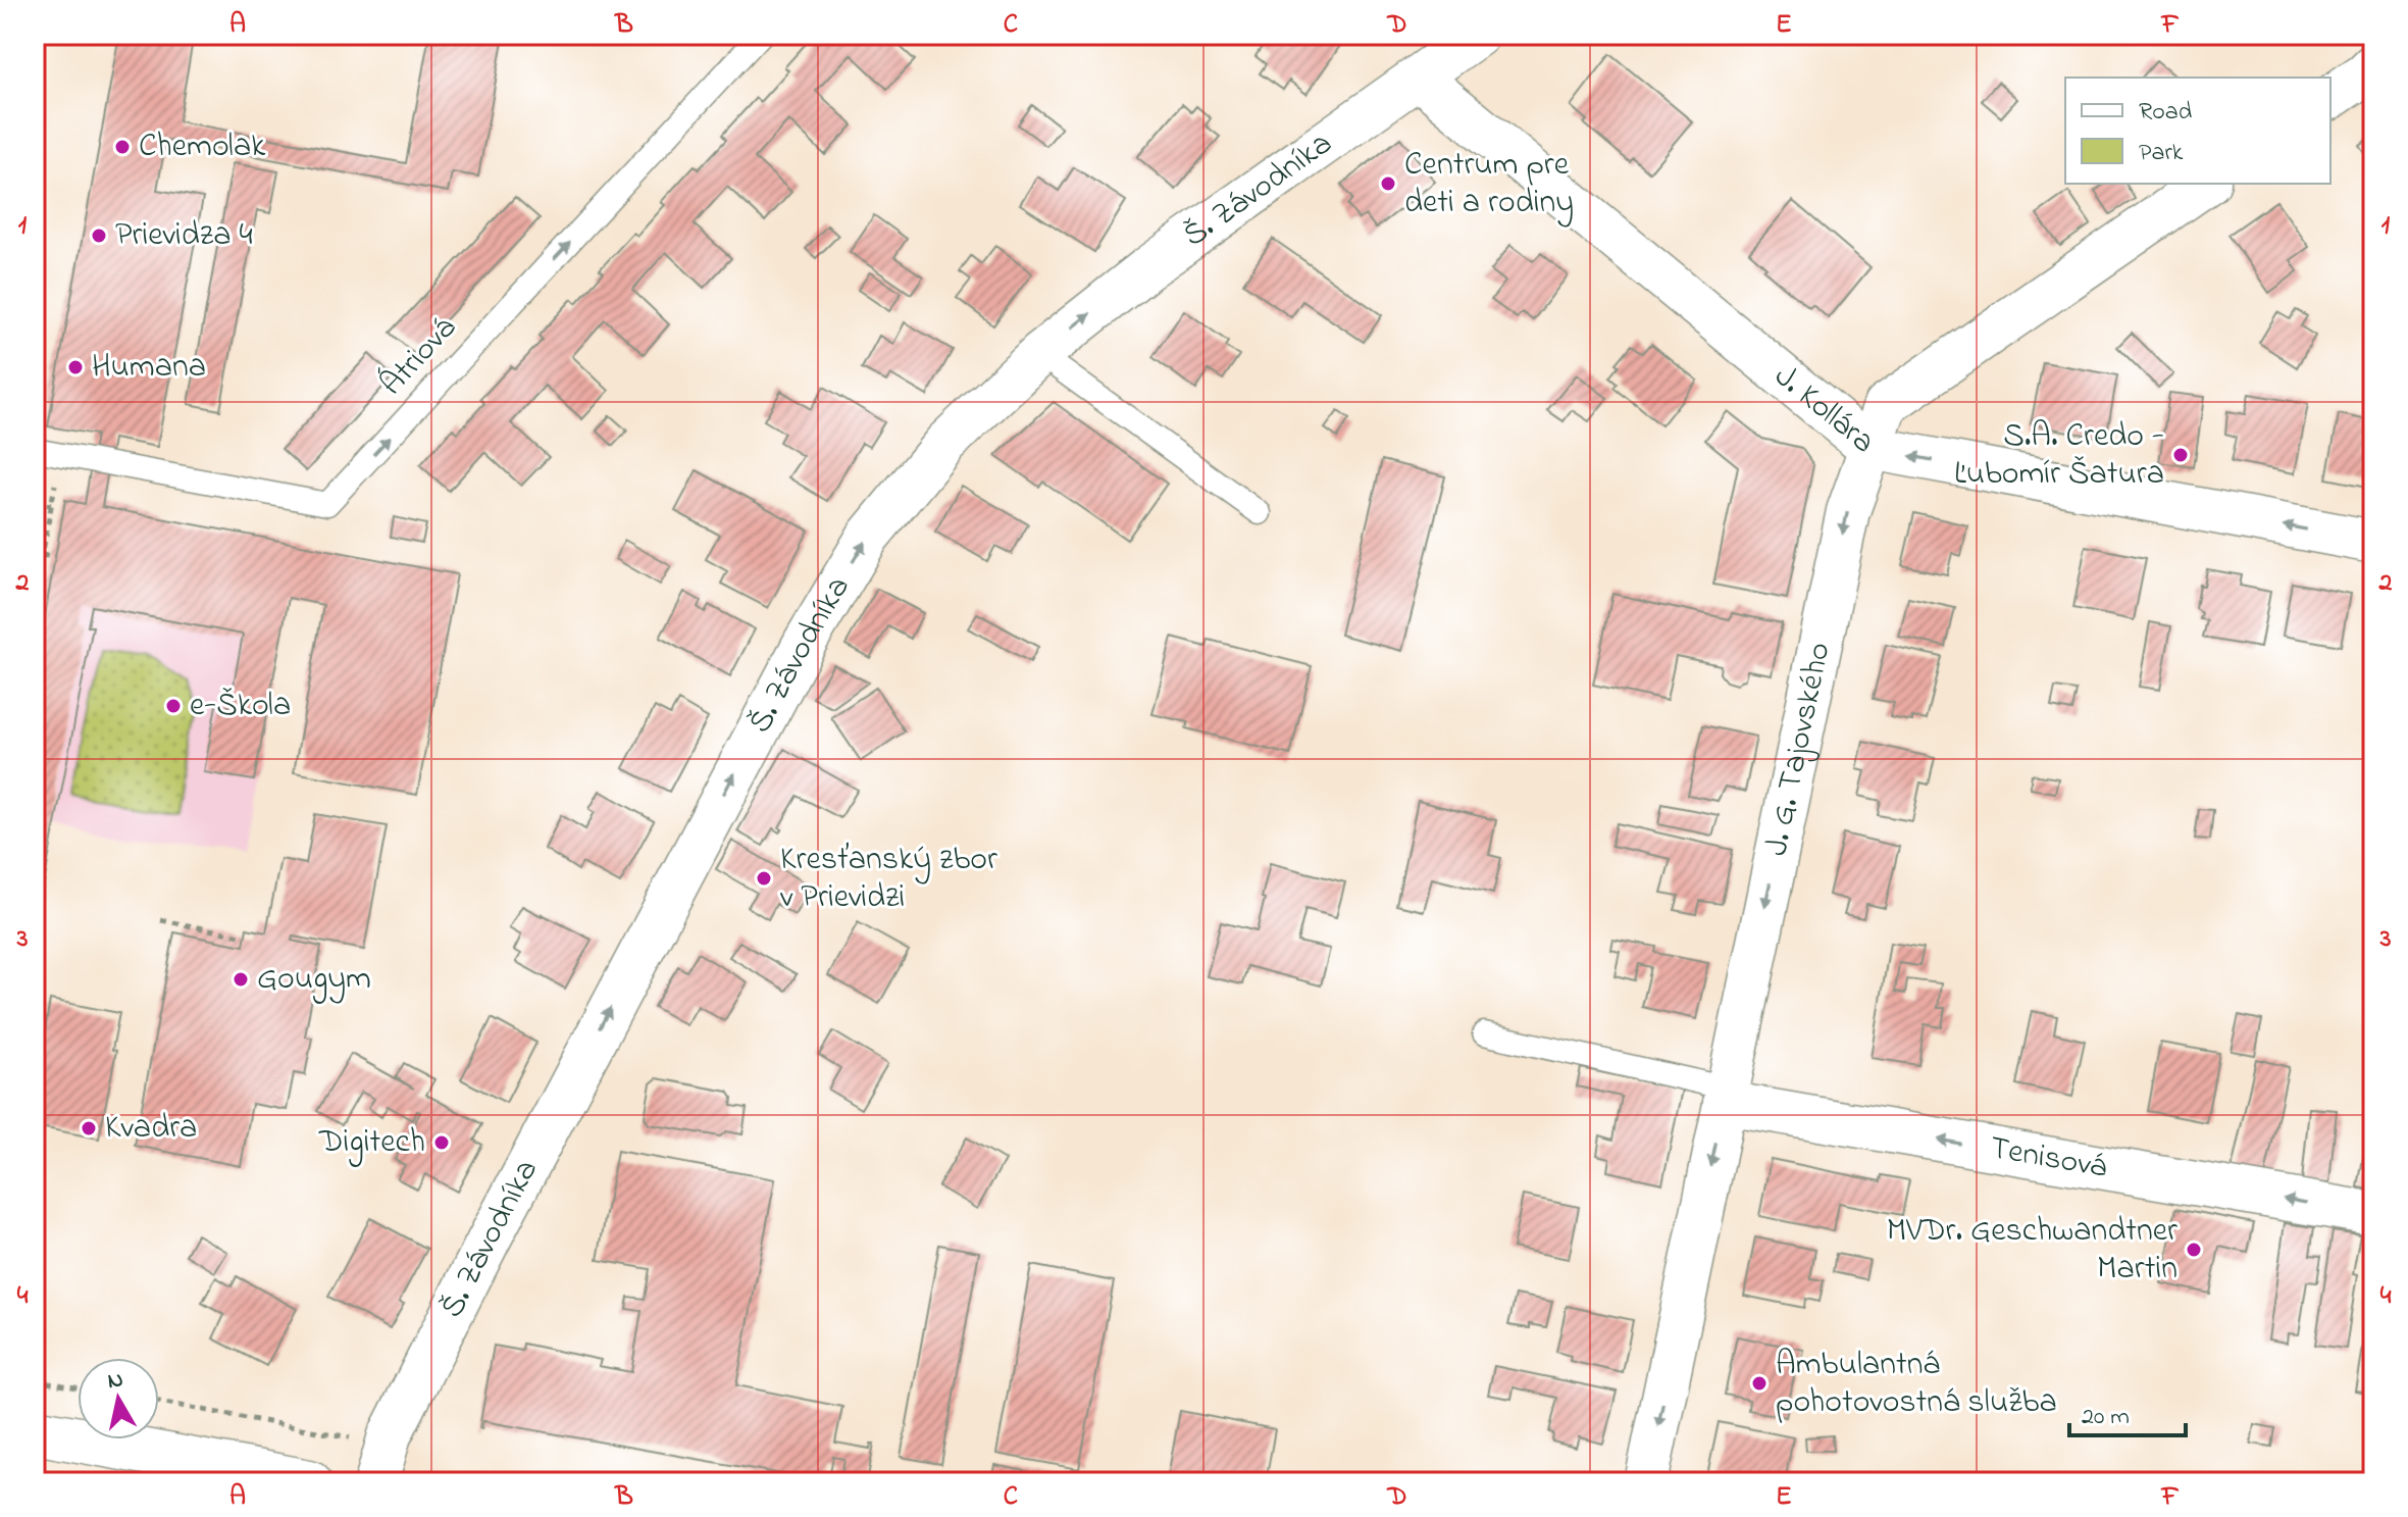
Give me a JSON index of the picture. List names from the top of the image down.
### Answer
{
  "streets": {
    "street": [
      "Š. Závodníka",
      "J. Kollára",
      "J. G. Tajovského",
      "Tenisová"
    ],
    "lane": ["Átriová"]
  },
  "crossings": [
    ["Š. Závodníka", "J. Kollára"],
    ["J. Kollára", "J. G. Tajovského"],
    ["J. G. Tajovského", "Tenisová"]
  ],
  "one_way": [
    "Š. Závodníka",
    "Átriová",
    "J. Kollára",
    "J. G. Tajovského",
    "Tenisová"
  ],
  "places": [
    "Chemolak",
    "Centrum pre deti a rodiny",
    "Prievidza 4",
    "Humana",
    "S.A. Credo - Ľubomír Šatura",
    "e-Škola",
    "Kresťanský zbor v Prievidzi",
    "Gougym",
    "Kvadra",
    "Digitech",
    "MVDr. Geschwandtner Martin",
    "Ambulantná pohotovostná služba"
  ],
  "legend": ["Road", "Park"],
  "scale_bar": "20 m",
  "north": "top",
  "grid": {
    "columns": [
      "A",
      "B",
      "C",
      "D",
      "E",
      "F"
    ],
    "rows": [
      "1",
      "2",
      "3",
      "4"
    ]
  }
}
